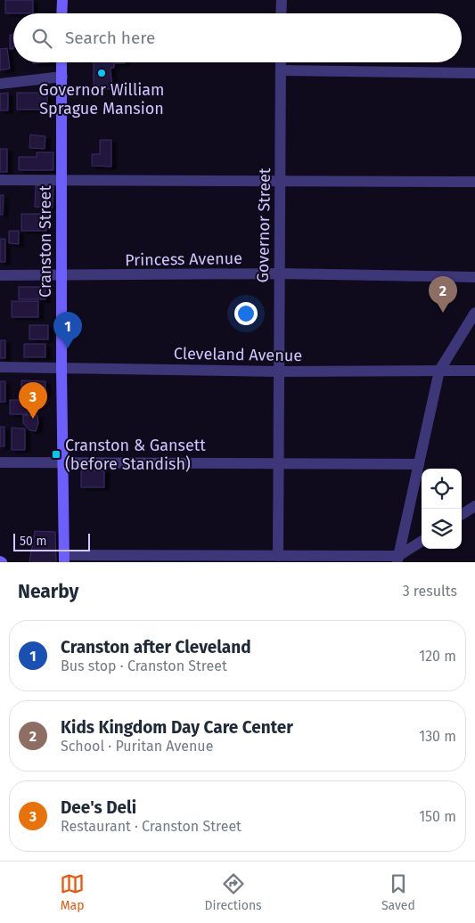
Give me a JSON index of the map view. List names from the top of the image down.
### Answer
{
  "streets": {
    "main road": ["Cranston Street"],
    "street": ["Governor Street", "Princess Avenue", "Cleveland Avenue"]
  },
  "crossings": [
    ["Governor Street", "Princess Avenue"],
    ["Governor Street", "Cleveland Avenue"],
    ["Cranston Street", "Princess Avenue"],
    ["Cranston Street", "Cleveland Avenue"]
  ],
  "places": {
    "other": ["Governor William Sprague Mansion"],
    "transit": ["Cranston & Gansett (before Standish)"]
  },
  "scale_bar": "50 m",
  "page": {
    "search": "Search here",
    "pins": ["2", "1", "3"],
    "scale": "50 m",
    "heading": ["Nearby", "3 results"],
    "list": [
      {
        "mark": "1",
        "name": "Cranston after Cleveland",
        "note": "Bus stop · Cranston Street",
        "value": "120 m"
      },
      {
        "mark": "2",
        "name": "Kids Kingdom Day Care Center",
        "note": "School · Puritan Avenue",
        "value": "130 m"
      },
      {
        "mark": "3",
        "name": "Dee's Deli",
        "note": "Restaurant · Cranston Street",
        "value": "150 m"
      }
    ],
    "nav": ["Map", "Directions", "Saved"]
  }
}
